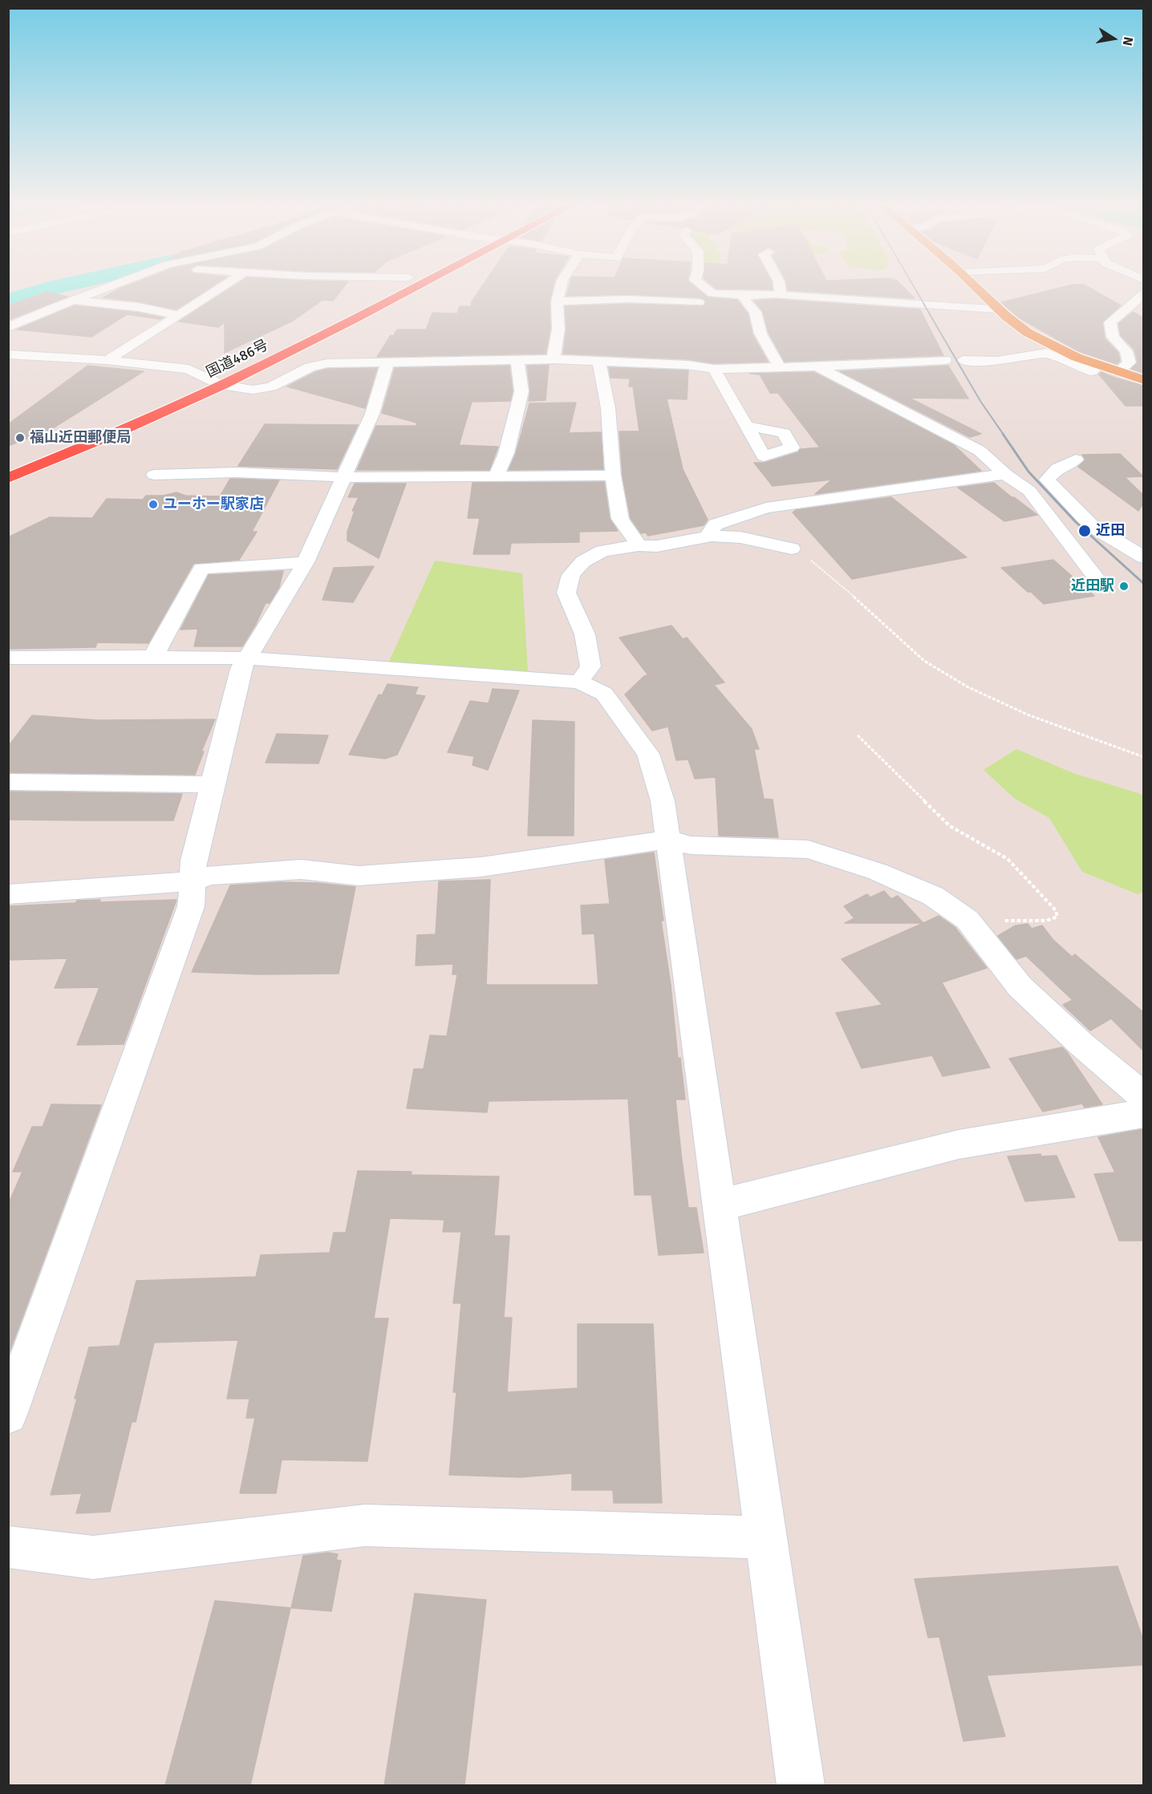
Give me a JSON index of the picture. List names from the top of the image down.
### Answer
{
  "streets": {
    "highway": ["国道486号"]
  },
  "places": [
    "福山近田郵便局",
    "ユーホー駅家店",
    "近田",
    "近田駅"
  ],
  "north": "right"
}
